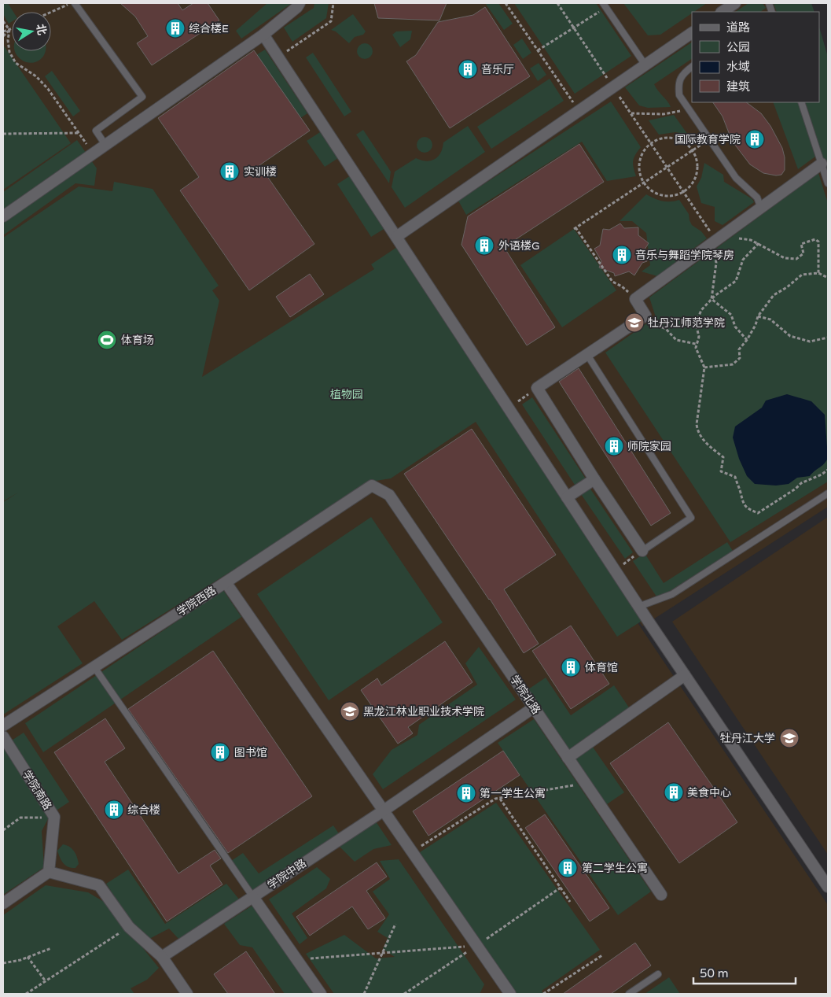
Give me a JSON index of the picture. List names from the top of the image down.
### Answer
{
  "streets": {
    "street": [
      "学院西路",
      "学院北路",
      "学院南路",
      "学院中路"
    ]
  },
  "crossings": [
    ["学院西路", "学院北路"],
    ["学院北路", "学院中路"]
  ],
  "parks": ["植物园"],
  "places": {
    "building": [
      "综合楼E",
      "音乐厅",
      "国际教育学院",
      "实训楼",
      "外语楼G",
      "音乐与舞蹈学院琴房",
      "师院家园",
      "体育馆",
      "图书馆",
      "美食中心",
      "第一学生公寓",
      "综合楼",
      "第二学生公寓"
    ],
    "school or university": ["牡丹江师范学院", "黑龙江林业职业技术学院", "牡丹江大学"],
    "sports": ["体育场"]
  },
  "legend": [
    "道路",
    "公园",
    "水域",
    "建筑"
  ],
  "scale_bar": "50 m",
  "north": "right"
}
